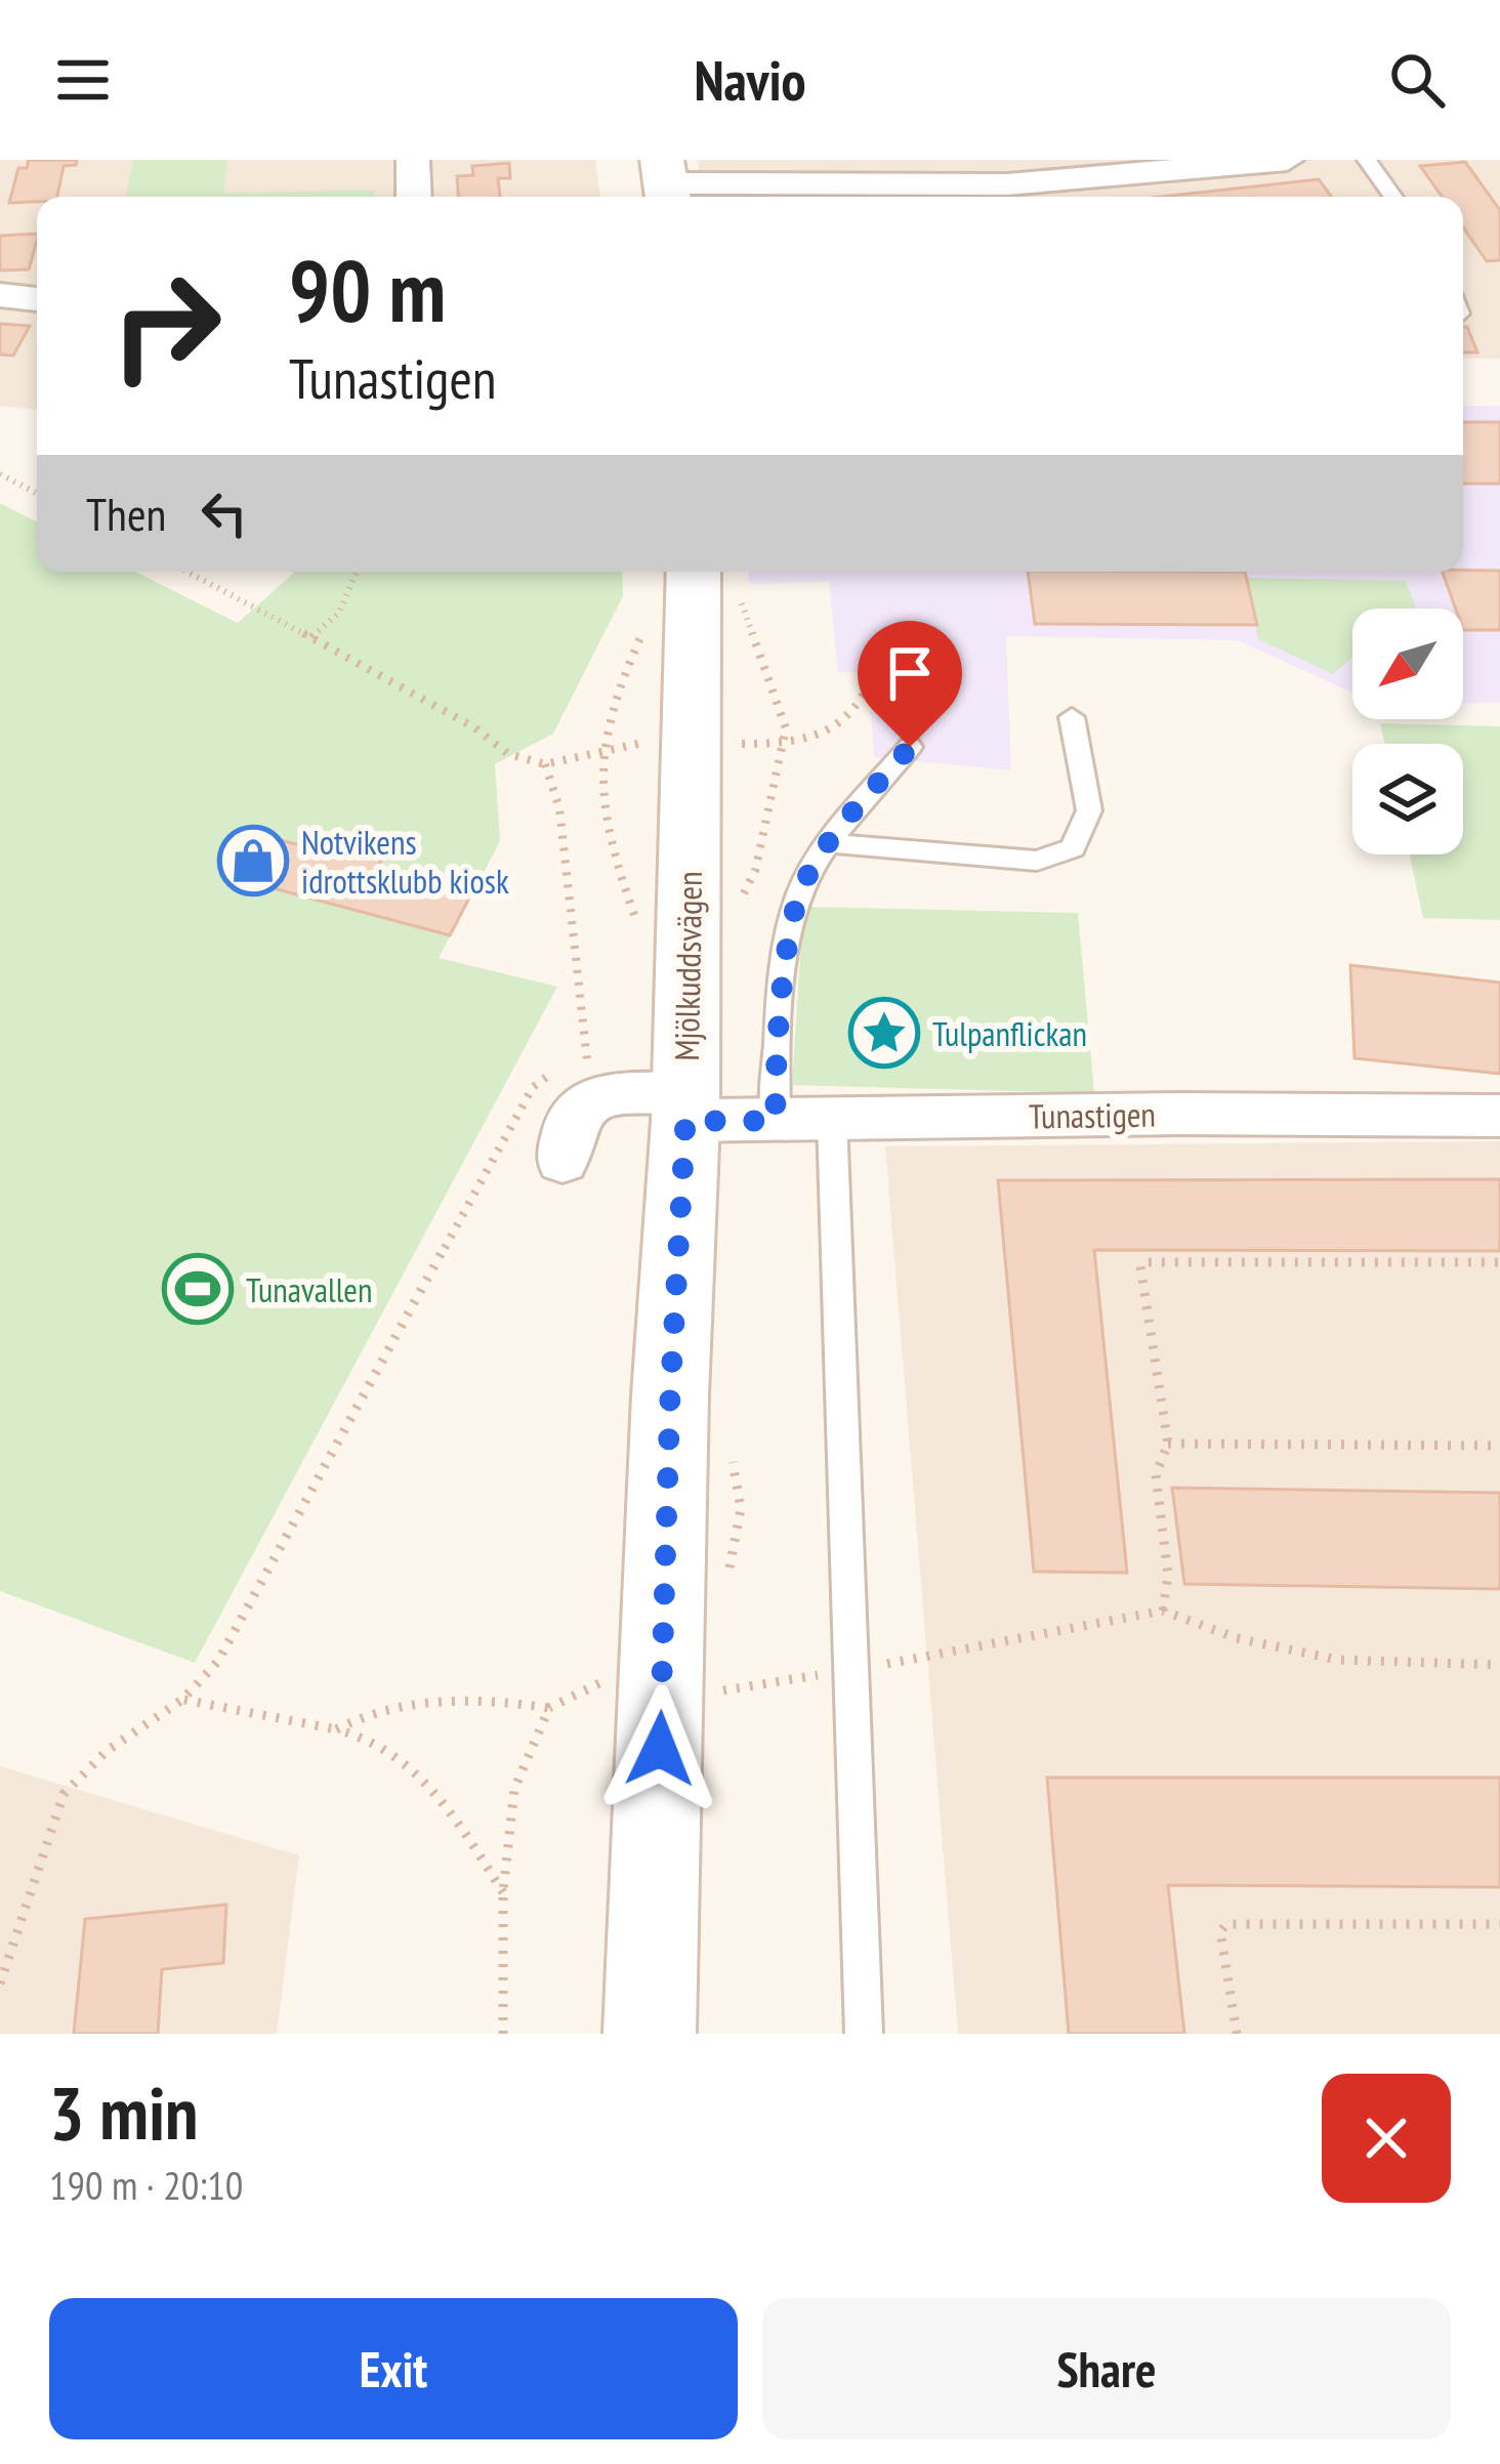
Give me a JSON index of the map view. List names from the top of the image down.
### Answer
{
  "streets": {
    "street": ["Mjölkuddsvägen", "Tunastigen"]
  },
  "crossings": [
    ["Mjölkuddsvägen", "Tunastigen"]
  ],
  "places": {
    "shop": ["Notvikens idrottsklubb kiosk"],
    "place": ["Tulpanflickan"],
    "sports": ["Tunavallen"]
  },
  "north": "bottom left",
  "page": {
    "header": "Navio",
    "turn": ["90 m", "Tunastigen"],
    "then": "Then",
    "heading": ["3 min", "190 m · 20:10"],
    "buttons": ["Exit", "Share"]
  }
}
